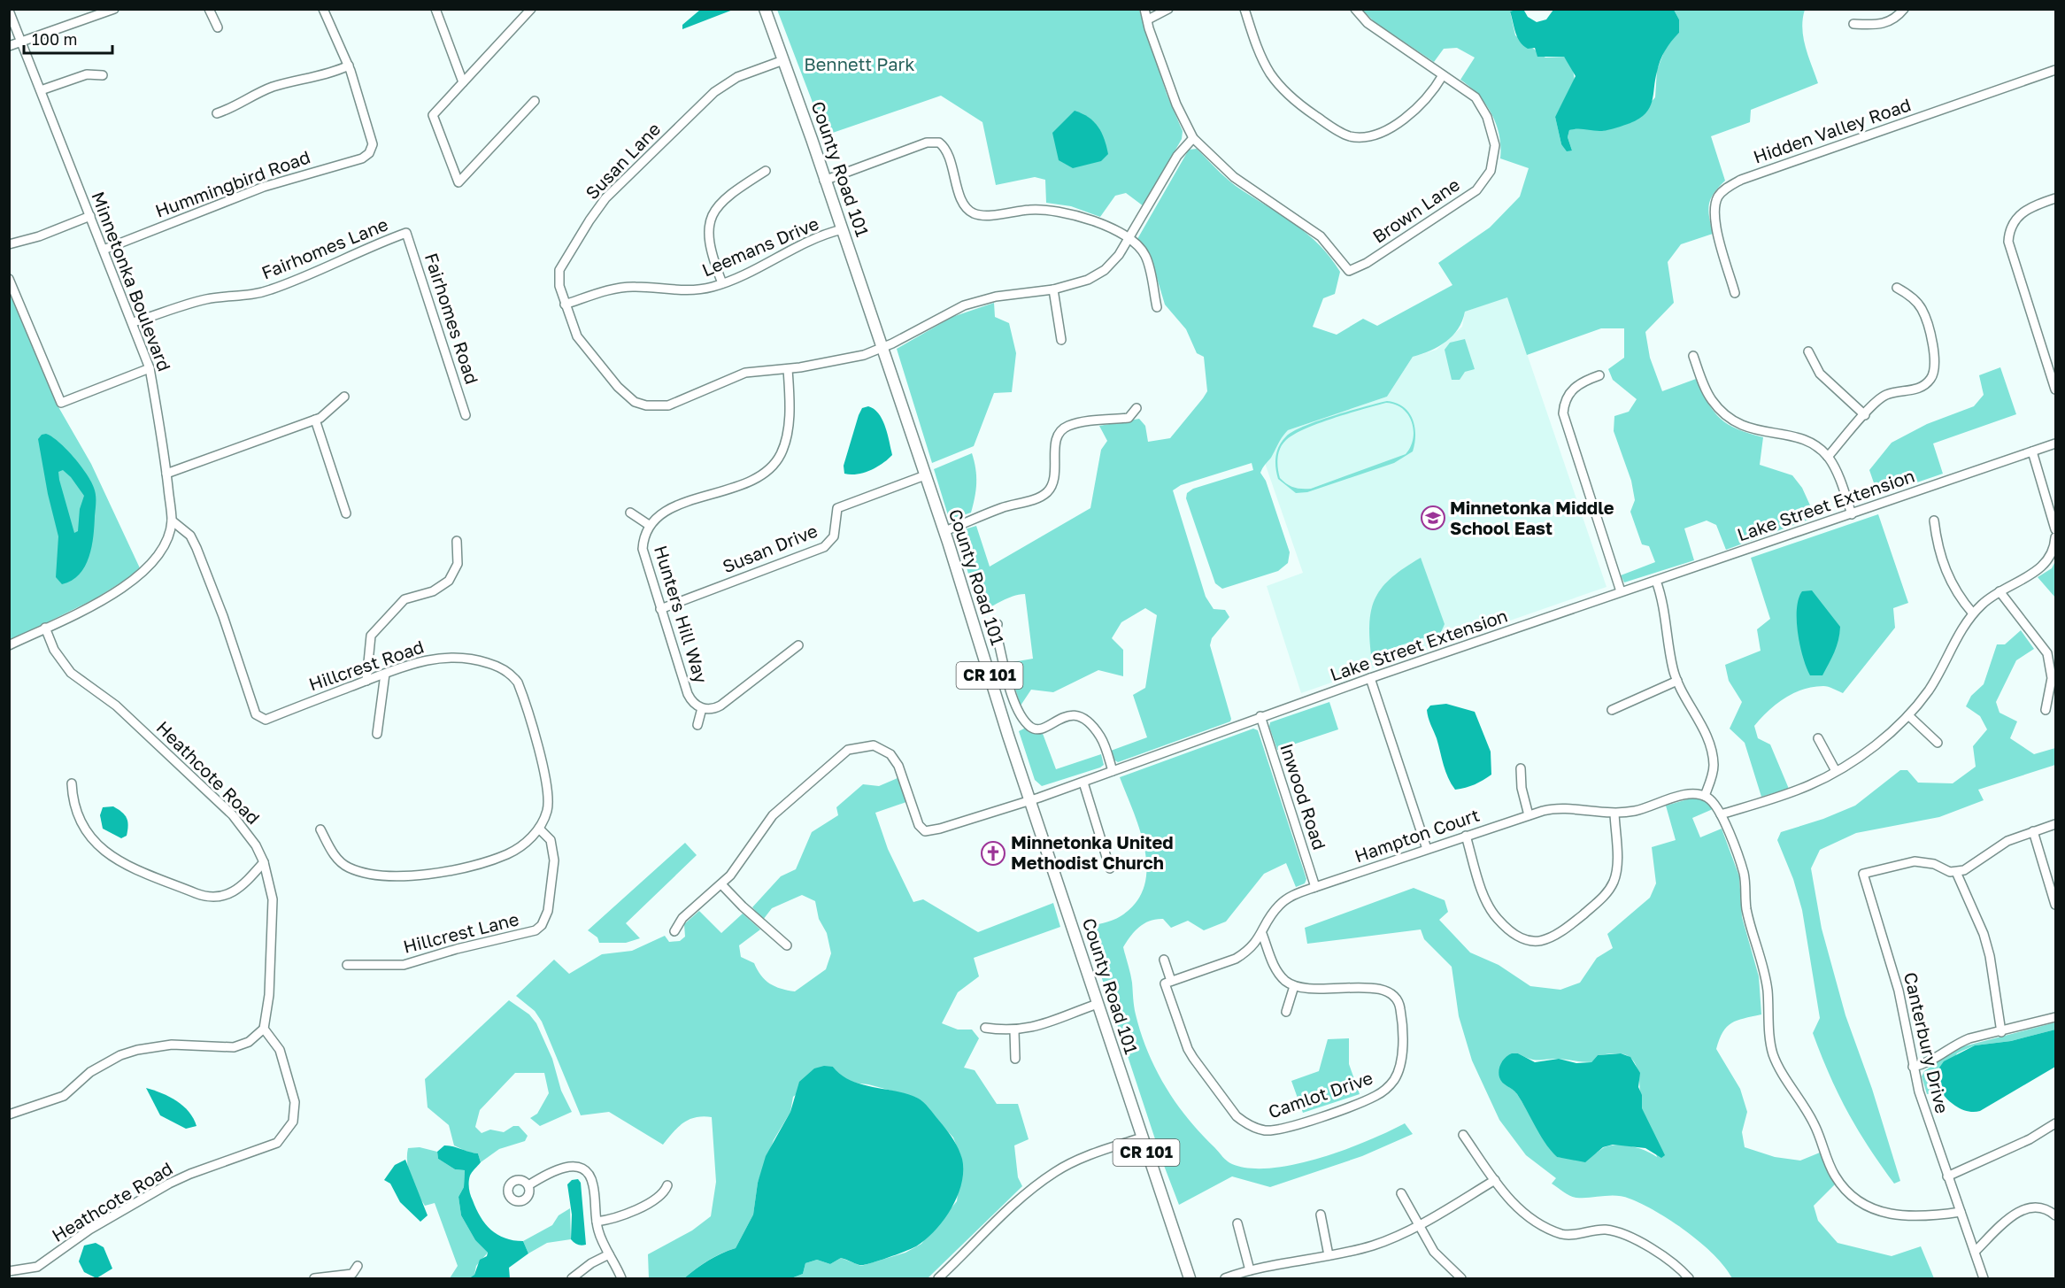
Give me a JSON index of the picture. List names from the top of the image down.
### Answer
{
  "streets": {
    "main road": ["County Road 101", "CR 101"],
    "street": [
      "Hidden Valley Road",
      "Susan Lane",
      "Hummingbird Road",
      "Brown Lane",
      "Leemans Drive",
      "Fairhomes Lane",
      "Minnetonka Boulevard",
      "Fairhomes Road",
      "Lake Street Extension",
      "Susan Drive",
      "Hunters Hill Way",
      "Hillcrest Road",
      "Heathcote Road",
      "Inwood Road",
      "Hampton Court",
      "Hillcrest Lane",
      "Canterbury Drive",
      "Camlot Drive"
    ]
  },
  "crossings": [
    ["Susan Lane", "County Road 101"],
    ["Susan Lane", "Brown Lane"],
    ["Susan Lane", "Leemans Drive"],
    ["Susan Lane", "Hunters Hill Way"],
    ["County Road 101", "Leemans Drive"],
    ["County Road 101", "Lake Street Extension"],
    ["County Road 101", "Susan Drive"],
    ["Hummingbird Road", "Minnetonka Boulevard"],
    ["Fairhomes Lane", "Minnetonka Boulevard"],
    ["Fairhomes Lane", "Fairhomes Road"],
    ["Minnetonka Boulevard", "Hillcrest Road"],
    ["Minnetonka Boulevard", "Heathcote Road"],
    ["Lake Street Extension", "Inwood Road"],
    ["Susan Drive", "Hunters Hill Way"],
    ["Hillcrest Road", "Hillcrest Lane"],
    ["Inwood Road", "Hampton Court"],
    ["Hampton Court", "Camlot Drive"]
  ],
  "parks": ["Bennett Park"],
  "places": {
    "school or university": ["Minnetonka Middle School East"],
    "church": ["Minnetonka United Methodist Church"]
  },
  "scale_bar": "100 m"
}
